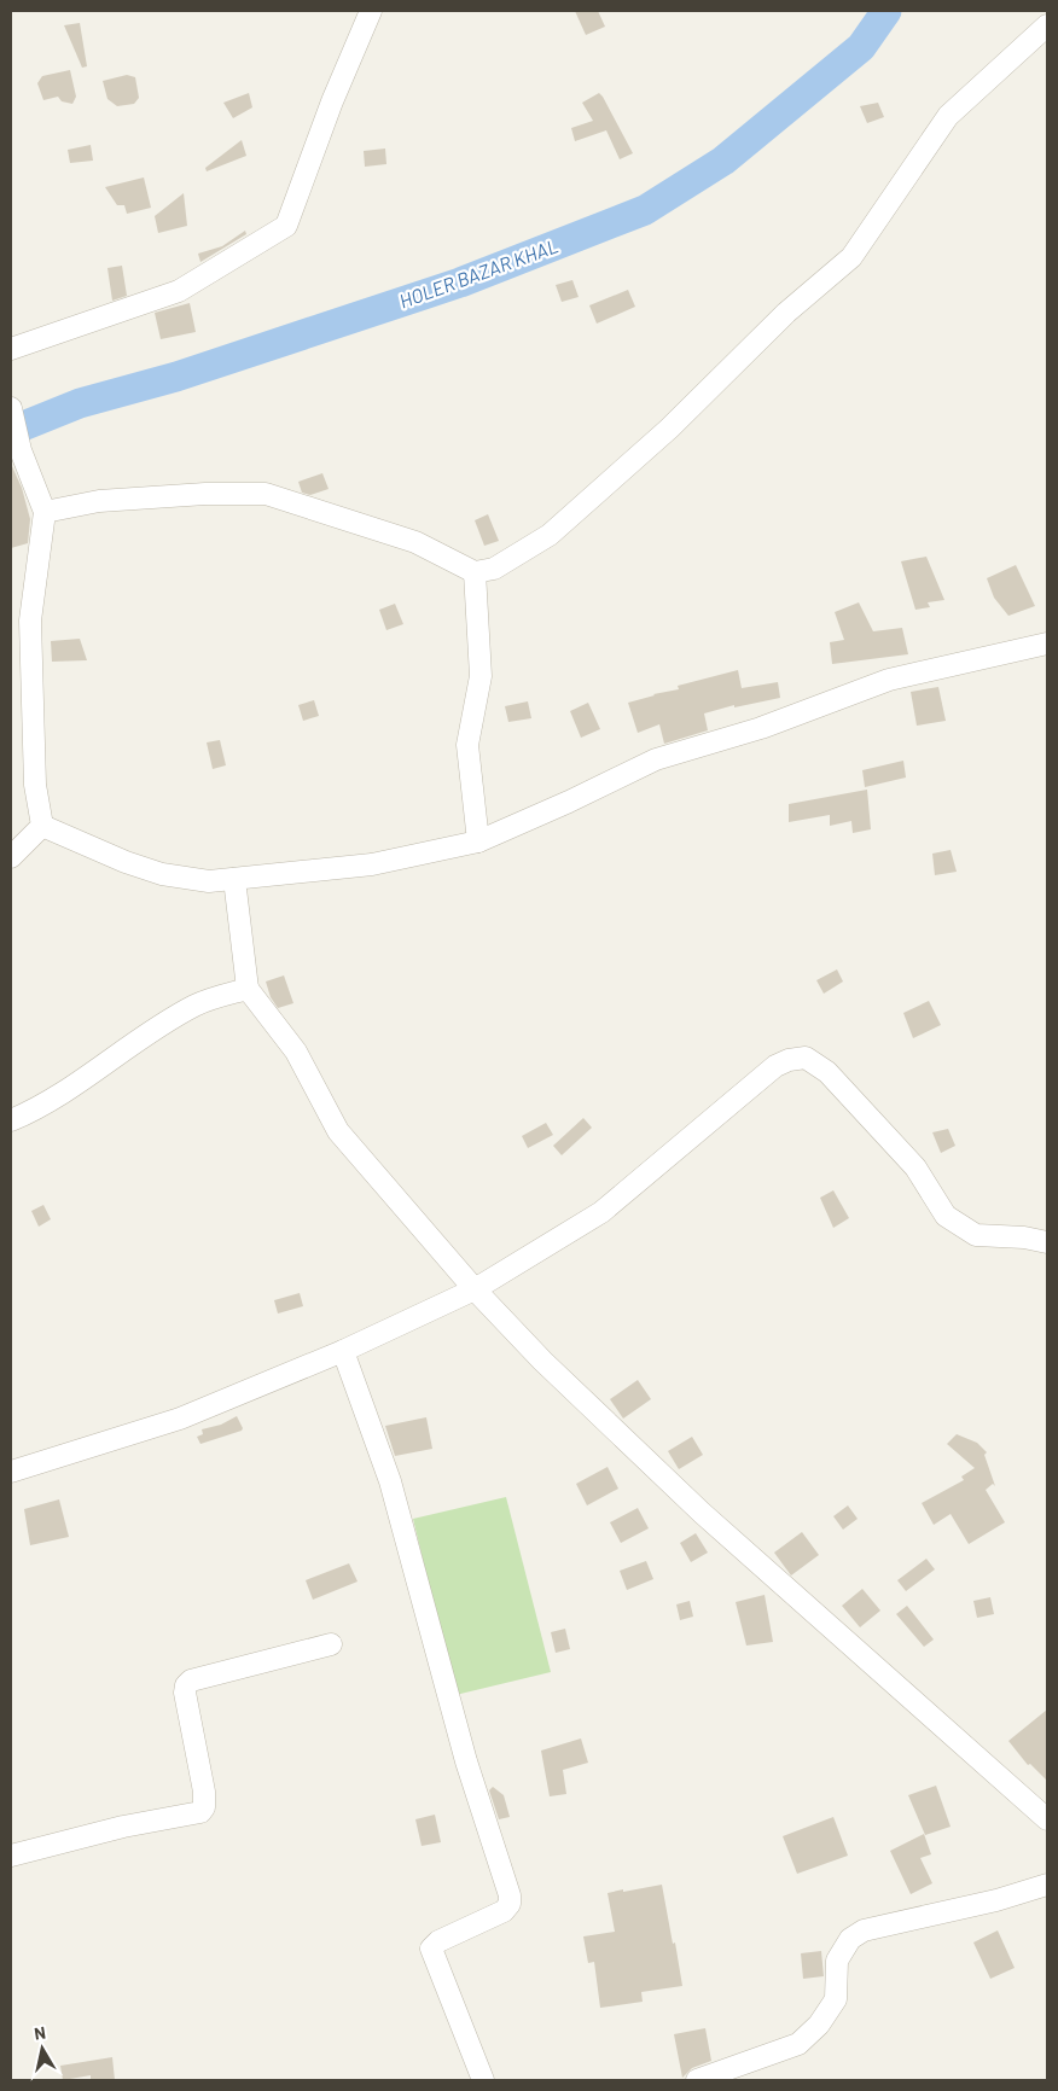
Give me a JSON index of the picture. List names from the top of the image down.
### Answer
{
  "water": ["HOLER BAZAR KHAL"],
  "north": "top"
}
